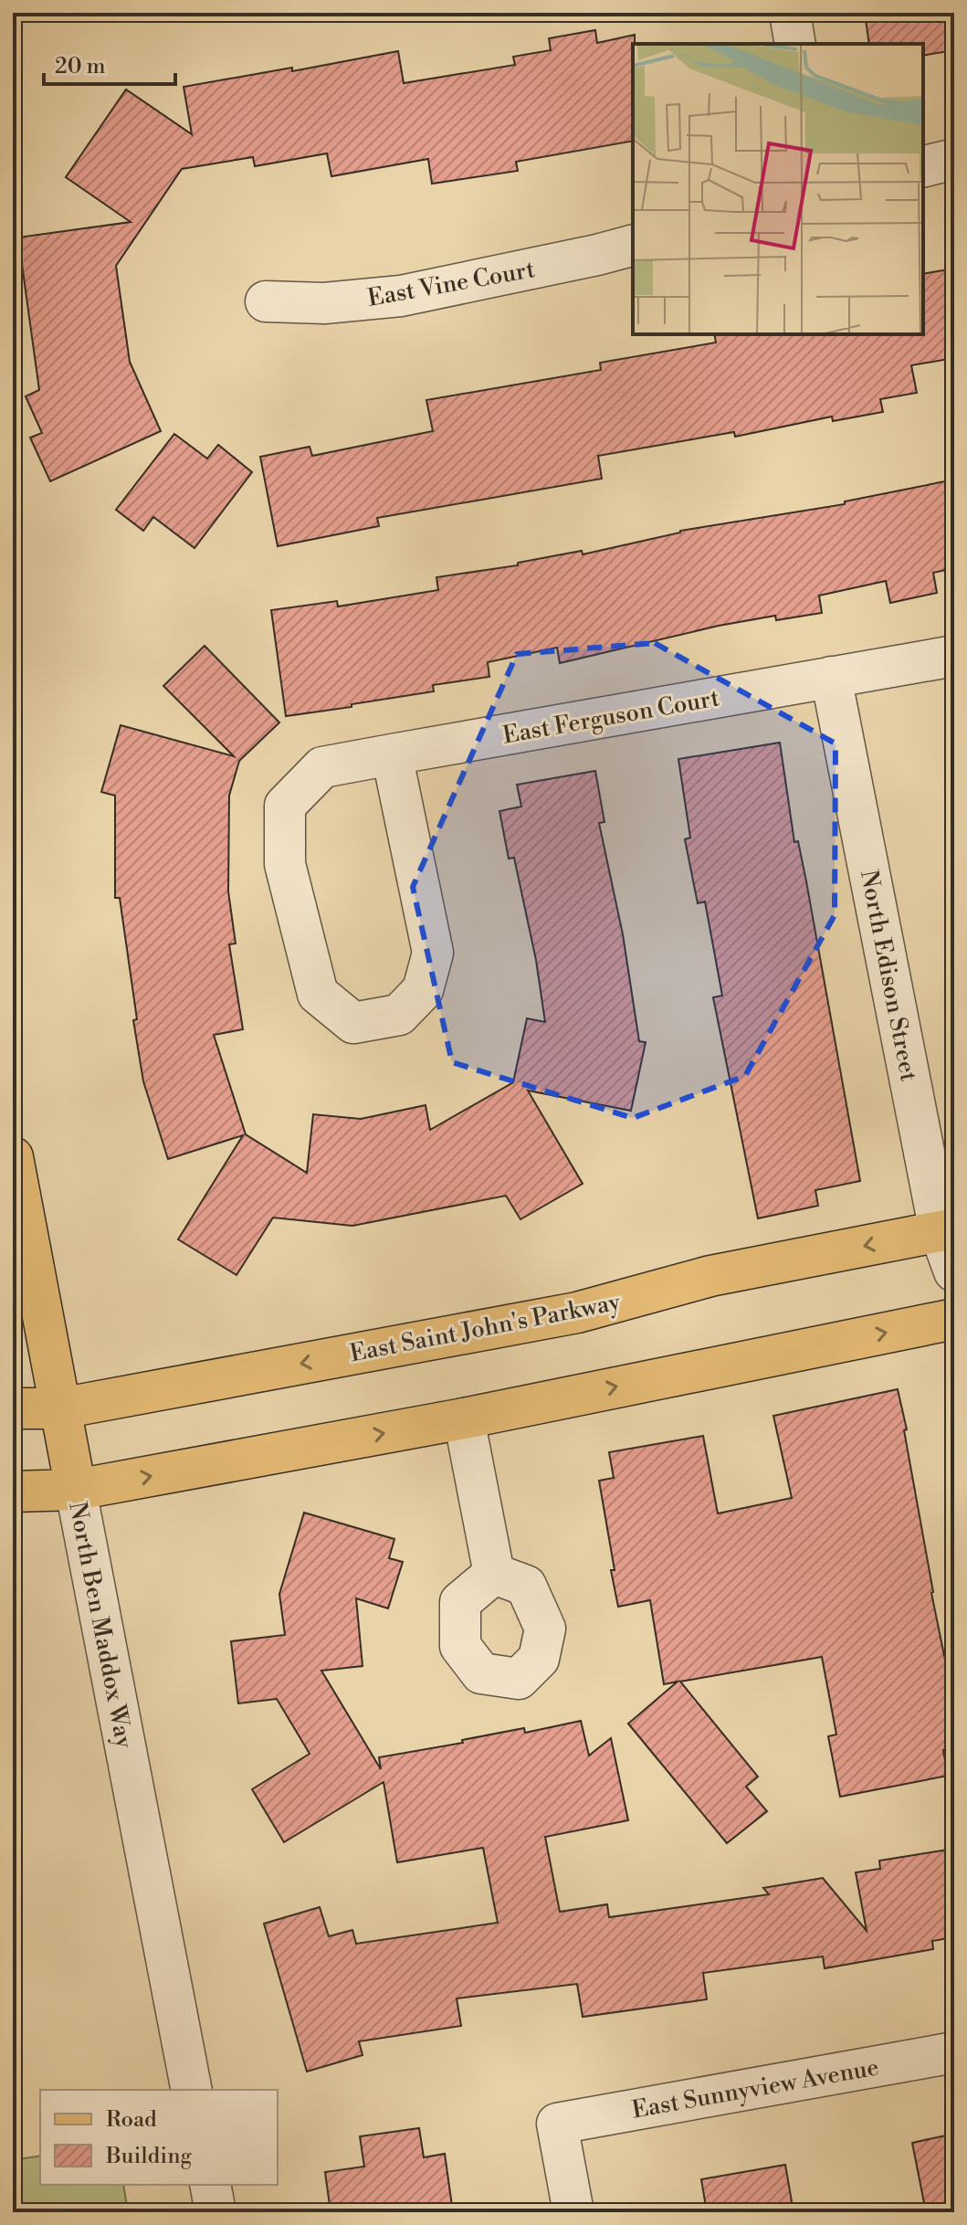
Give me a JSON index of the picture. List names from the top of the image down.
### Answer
{
  "streets": {
    "main road": ["East Saint John's Parkway", "North Ben Maddox Way"],
    "street": [
      "East Vine Court",
      "East Ferguson Court",
      "North Edison Street",
      "East Sunnyview Avenue"
    ]
  },
  "crossings": [
    ["East Ferguson Court", "North Edison Street"],
    ["North Edison Street", "East Saint John's Parkway"],
    ["East Saint John's Parkway", "North Ben Maddox Way"]
  ],
  "legend": ["Road", "Building"],
  "scale_bar": "20 m"
}
